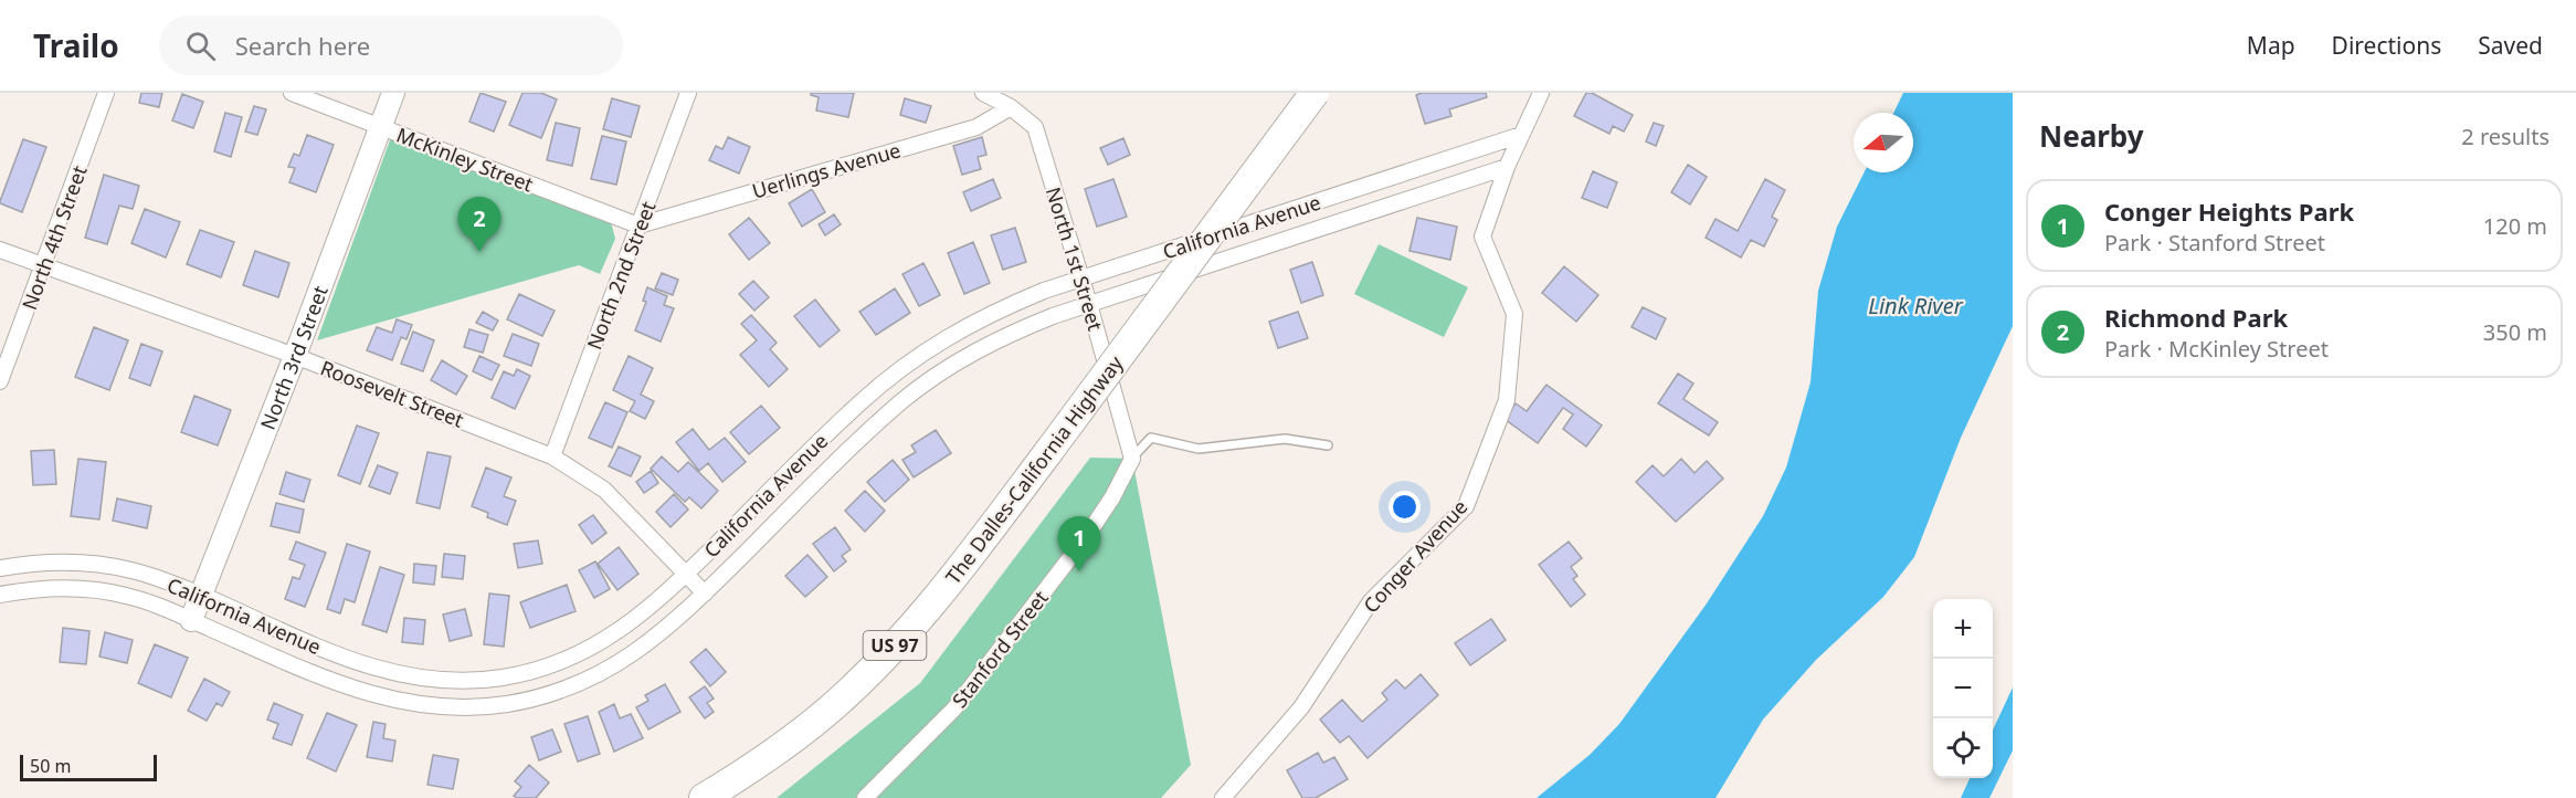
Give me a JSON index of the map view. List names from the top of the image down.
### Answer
{
  "streets": {
    "highway": ["The Dalles-California Highway", "US 97"],
    "street": [
      "McKinley Street",
      "Uerlings Avenue",
      "California Avenue",
      "North 4th Street",
      "North 1st Street",
      "North 2nd Street",
      "North 3rd Street",
      "Roosevelt Street",
      "Conger Avenue",
      "Stanford Street"
    ]
  },
  "crossings": [
    ["McKinley Street", "Uerlings Avenue"],
    ["McKinley Street", "North 2nd Street"],
    ["McKinley Street", "North 3rd Street"],
    ["Uerlings Avenue", "North 1st Street"],
    ["Uerlings Avenue", "North 2nd Street"],
    ["California Avenue", "North 1st Street"],
    ["California Avenue", "North 3rd Street"],
    ["California Avenue", "Roosevelt Street"],
    ["California Avenue", "Conger Avenue"],
    ["North 4th Street", "Roosevelt Street"],
    ["North 1st Street", "Stanford Street"],
    ["North 2nd Street", "Roosevelt Street"],
    ["North 3rd Street", "Roosevelt Street"]
  ],
  "water": ["Link River"],
  "scale_bar": "50 m",
  "north": "left",
  "page": {
    "header": "Trailo",
    "search": "Search here",
    "nav": ["Map", "Directions", "Saved"],
    "heading": ["Nearby", "2 results"],
    "list": [
      {
        "mark": "1",
        "name": "Conger Heights Park",
        "note": "Park · Stanford Street",
        "value": "120 m"
      },
      {
        "mark": "2",
        "name": "Richmond Park",
        "note": "Park · McKinley Street",
        "value": "350 m"
      }
    ],
    "pins": ["2", "1"],
    "map_buttons": ["+", "−"],
    "scale": "50 m"
  }
}
